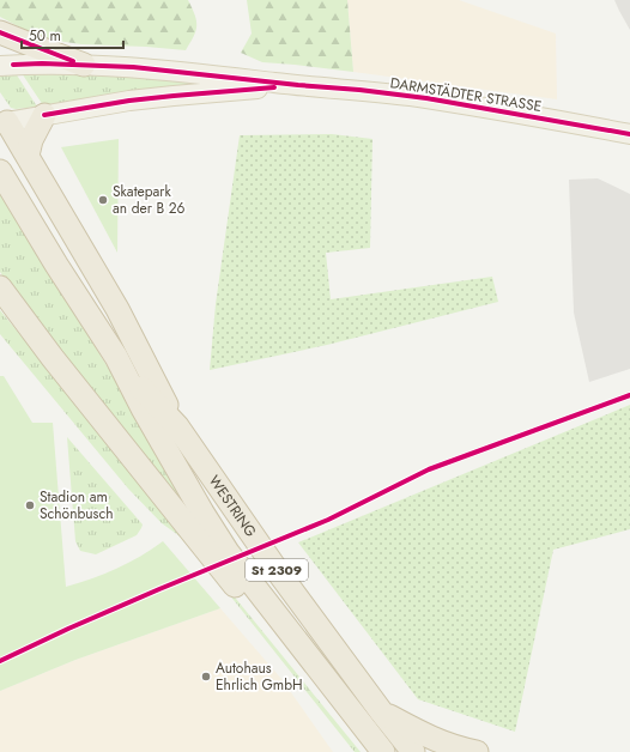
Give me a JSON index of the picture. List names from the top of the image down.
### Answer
{
  "streets": {
    "highway": ["WESTRING", "St 2309"],
    "main road": ["DARMSTÄDTER STRASSE"]
  },
  "places": ["Skatepark an der B 26", "Stadion am Schönbusch", "Autohaus Ehrlich GmbH"],
  "scale_bar": "50 m"
}
